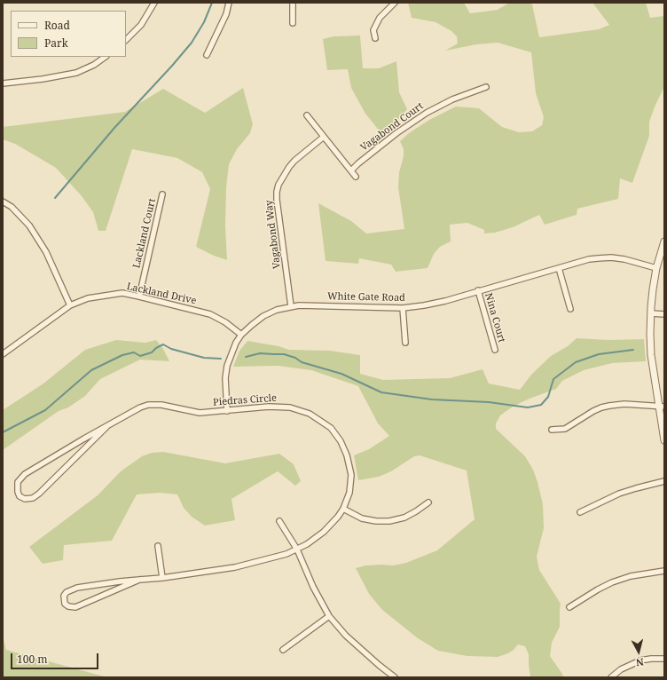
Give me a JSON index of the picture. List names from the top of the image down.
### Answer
{
  "streets": {
    "street": [
      "Vagabond Court",
      "Lackland Court",
      "Vagabond Way",
      "Lackland Drive",
      "White Gate Road",
      "Nina Court",
      "Piedras Circle"
    ]
  },
  "crossings": [
    ["Lackland Court", "Lackland Drive"],
    ["Vagabond Way", "White Gate Road"],
    ["Lackland Drive", "White Gate Road"],
    ["White Gate Road", "Nina Court"],
    ["White Gate Road", "Piedras Circle"]
  ],
  "legend": ["Road", "Park"],
  "scale_bar": "100 m",
  "north": "bottom"
}
